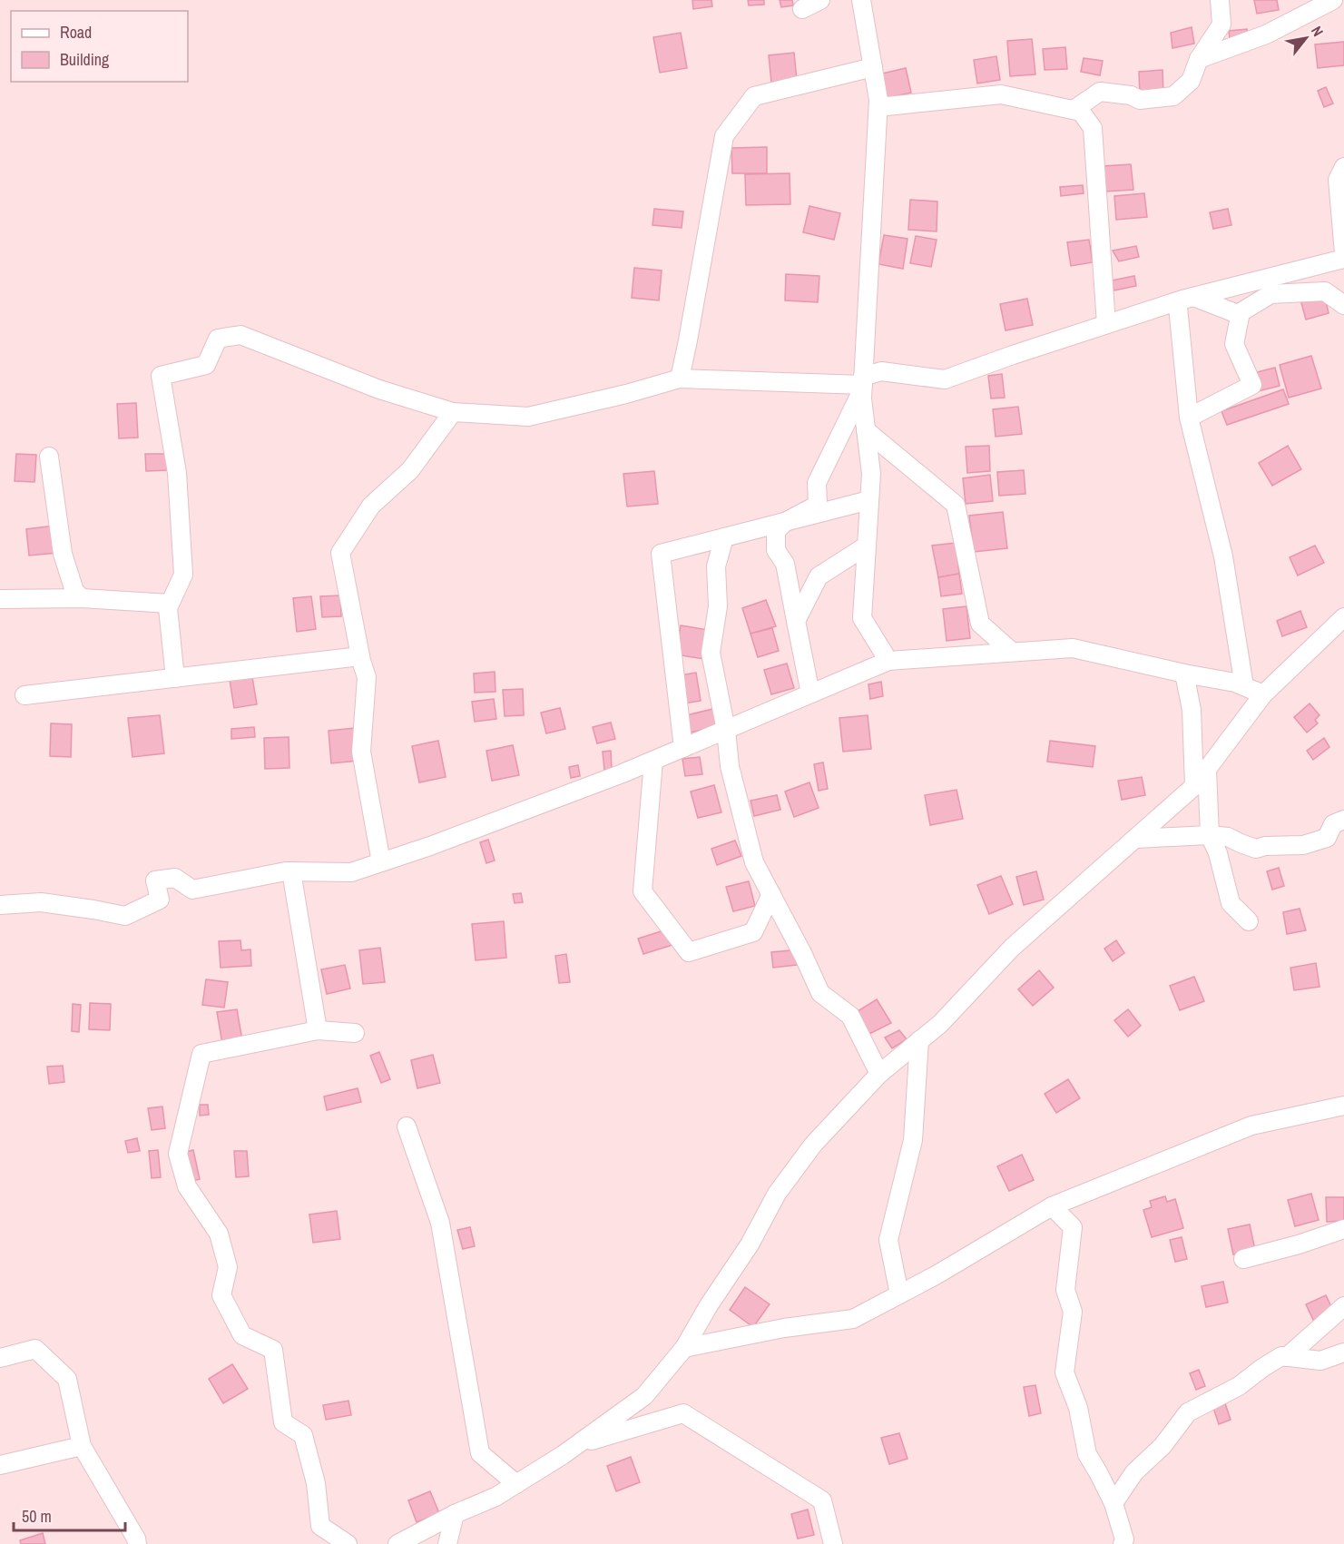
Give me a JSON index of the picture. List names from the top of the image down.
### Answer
{
  "legend": ["Road", "Building"],
  "scale_bar": "50 m",
  "north": "top right"
}
